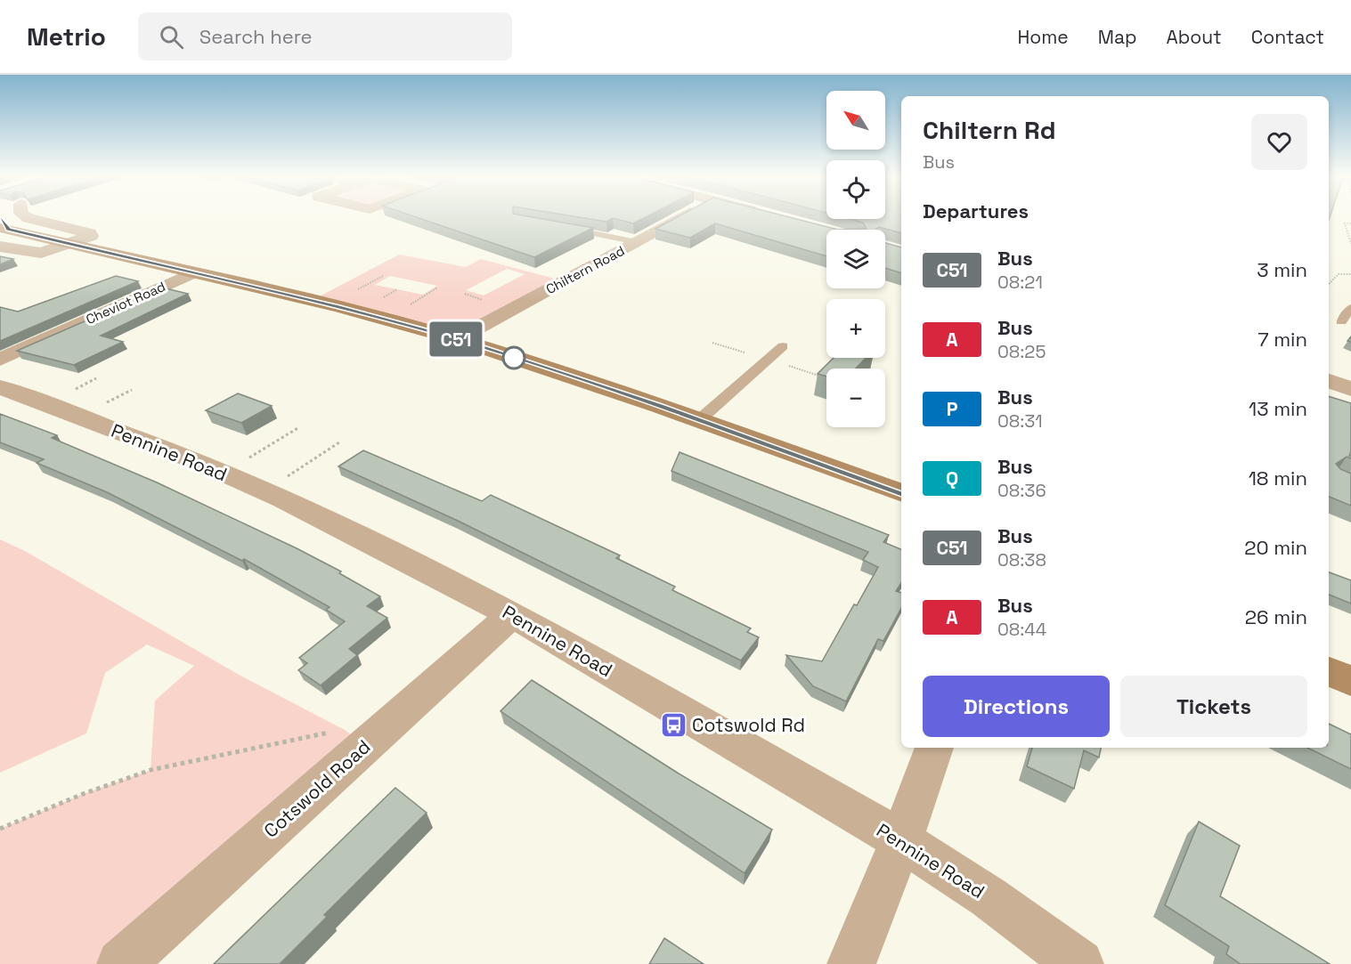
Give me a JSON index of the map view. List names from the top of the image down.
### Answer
{
  "streets": {
    "street": [
      "Chiltern Road",
      "Cheviot Road",
      "Pennine Road",
      "Cotswold Road"
    ]
  },
  "crossings": [
    ["Pennine Road", "Cotswold Road"]
  ],
  "places": {
    "bus stop": ["Cotswold Rd"]
  },
  "lines": ["bus line C51"],
  "north": "top left",
  "page": {
    "header": "Metrio",
    "search": "Search here",
    "nav": [
      "Home",
      "Map",
      "About",
      "Contact"
    ],
    "on_map": "C51",
    "map_buttons": ["+", "−"],
    "heading": [
      ["Chiltern Rd", "Bus"],
      "Departures"
    ],
    "list": [
      {
        "mark": "C51",
        "name": "Bus",
        "note": "08:21",
        "value": "3 min"
      },
      {
        "mark": "A",
        "name": "Bus",
        "note": "08:25",
        "value": "7 min"
      },
      {
        "mark": "P",
        "name": "Bus",
        "note": "08:31",
        "value": "13 min"
      },
      {
        "mark": "Q",
        "name": "Bus",
        "note": "08:36",
        "value": "18 min"
      },
      {
        "mark": "C51",
        "name": "Bus",
        "note": "08:38",
        "value": "20 min"
      },
      {
        "mark": "A",
        "name": "Bus",
        "note": "08:44",
        "value": "26 min"
      }
    ],
    "buttons": ["Directions", "Tickets"]
  }
}
